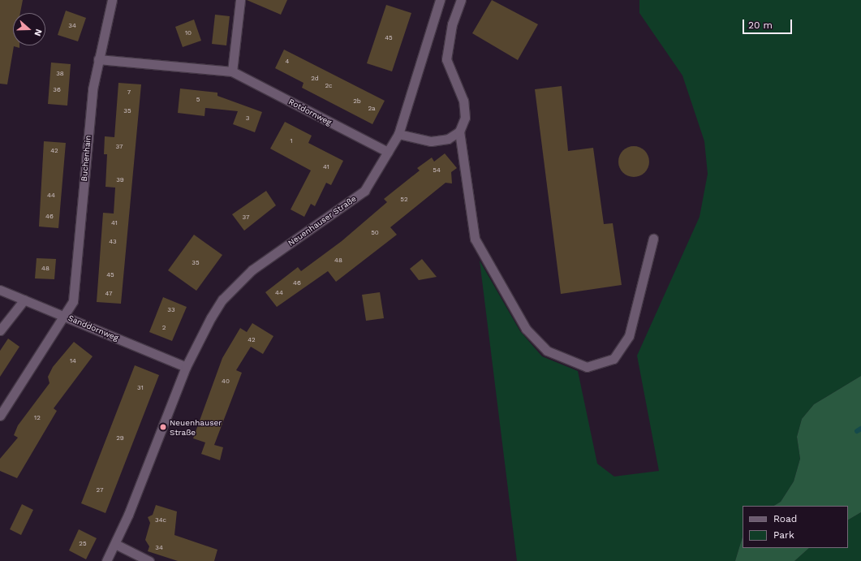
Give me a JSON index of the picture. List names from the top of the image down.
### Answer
{
  "streets": {
    "street": [
      "Rotdornweg",
      "Buchenhain",
      "Neuenhauser Straße",
      "Sanddornweg"
    ]
  },
  "crossings": [
    ["Rotdornweg", "Buchenhain"],
    ["Rotdornweg", "Neuenhauser Straße"],
    ["Buchenhain", "Sanddornweg"],
    ["Neuenhauser Straße", "Sanddornweg"]
  ],
  "places": ["Neuenhauser Straße"],
  "house_numbers": [
    "34",
    "10",
    "45",
    "4",
    "38",
    "2d",
    "2c",
    "36",
    "7",
    "5",
    "2b",
    "2a",
    "35",
    "3",
    "1",
    "37",
    "42",
    "41",
    "54",
    "39",
    "44",
    "52",
    "46",
    "37",
    "41",
    "50",
    "43",
    "48",
    "35",
    "48",
    "45",
    "46",
    "44",
    "47",
    "33",
    "2",
    "42",
    "14",
    "40",
    "31",
    "12",
    "29",
    "27",
    "34c",
    "25",
    "34"
  ],
  "legend": ["Road", "Park"],
  "scale_bar": "20 m",
  "north": "right"
}
